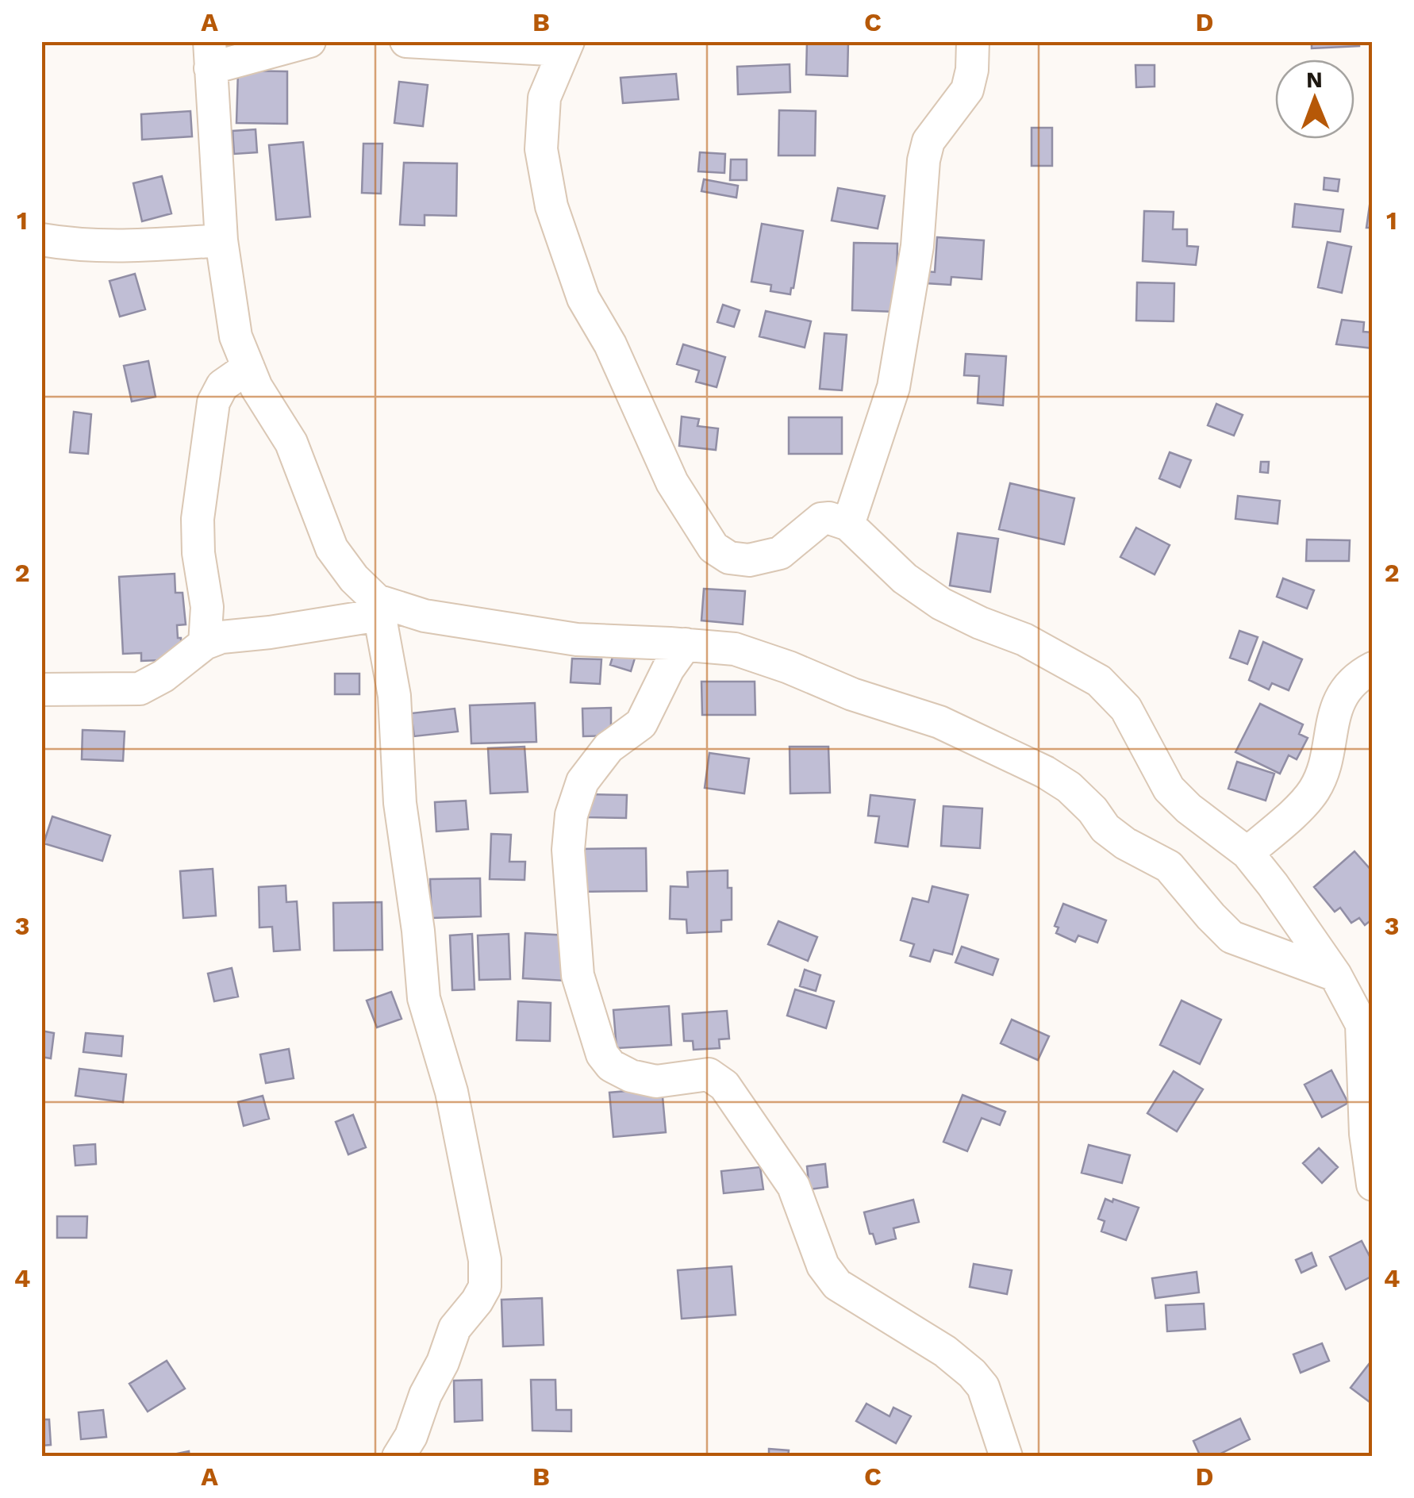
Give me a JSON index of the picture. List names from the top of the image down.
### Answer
{
  "north": "top",
  "grid": {
    "columns": [
      "A",
      "B",
      "C",
      "D"
    ],
    "rows": [
      "1",
      "2",
      "3",
      "4"
    ]
  }
}
